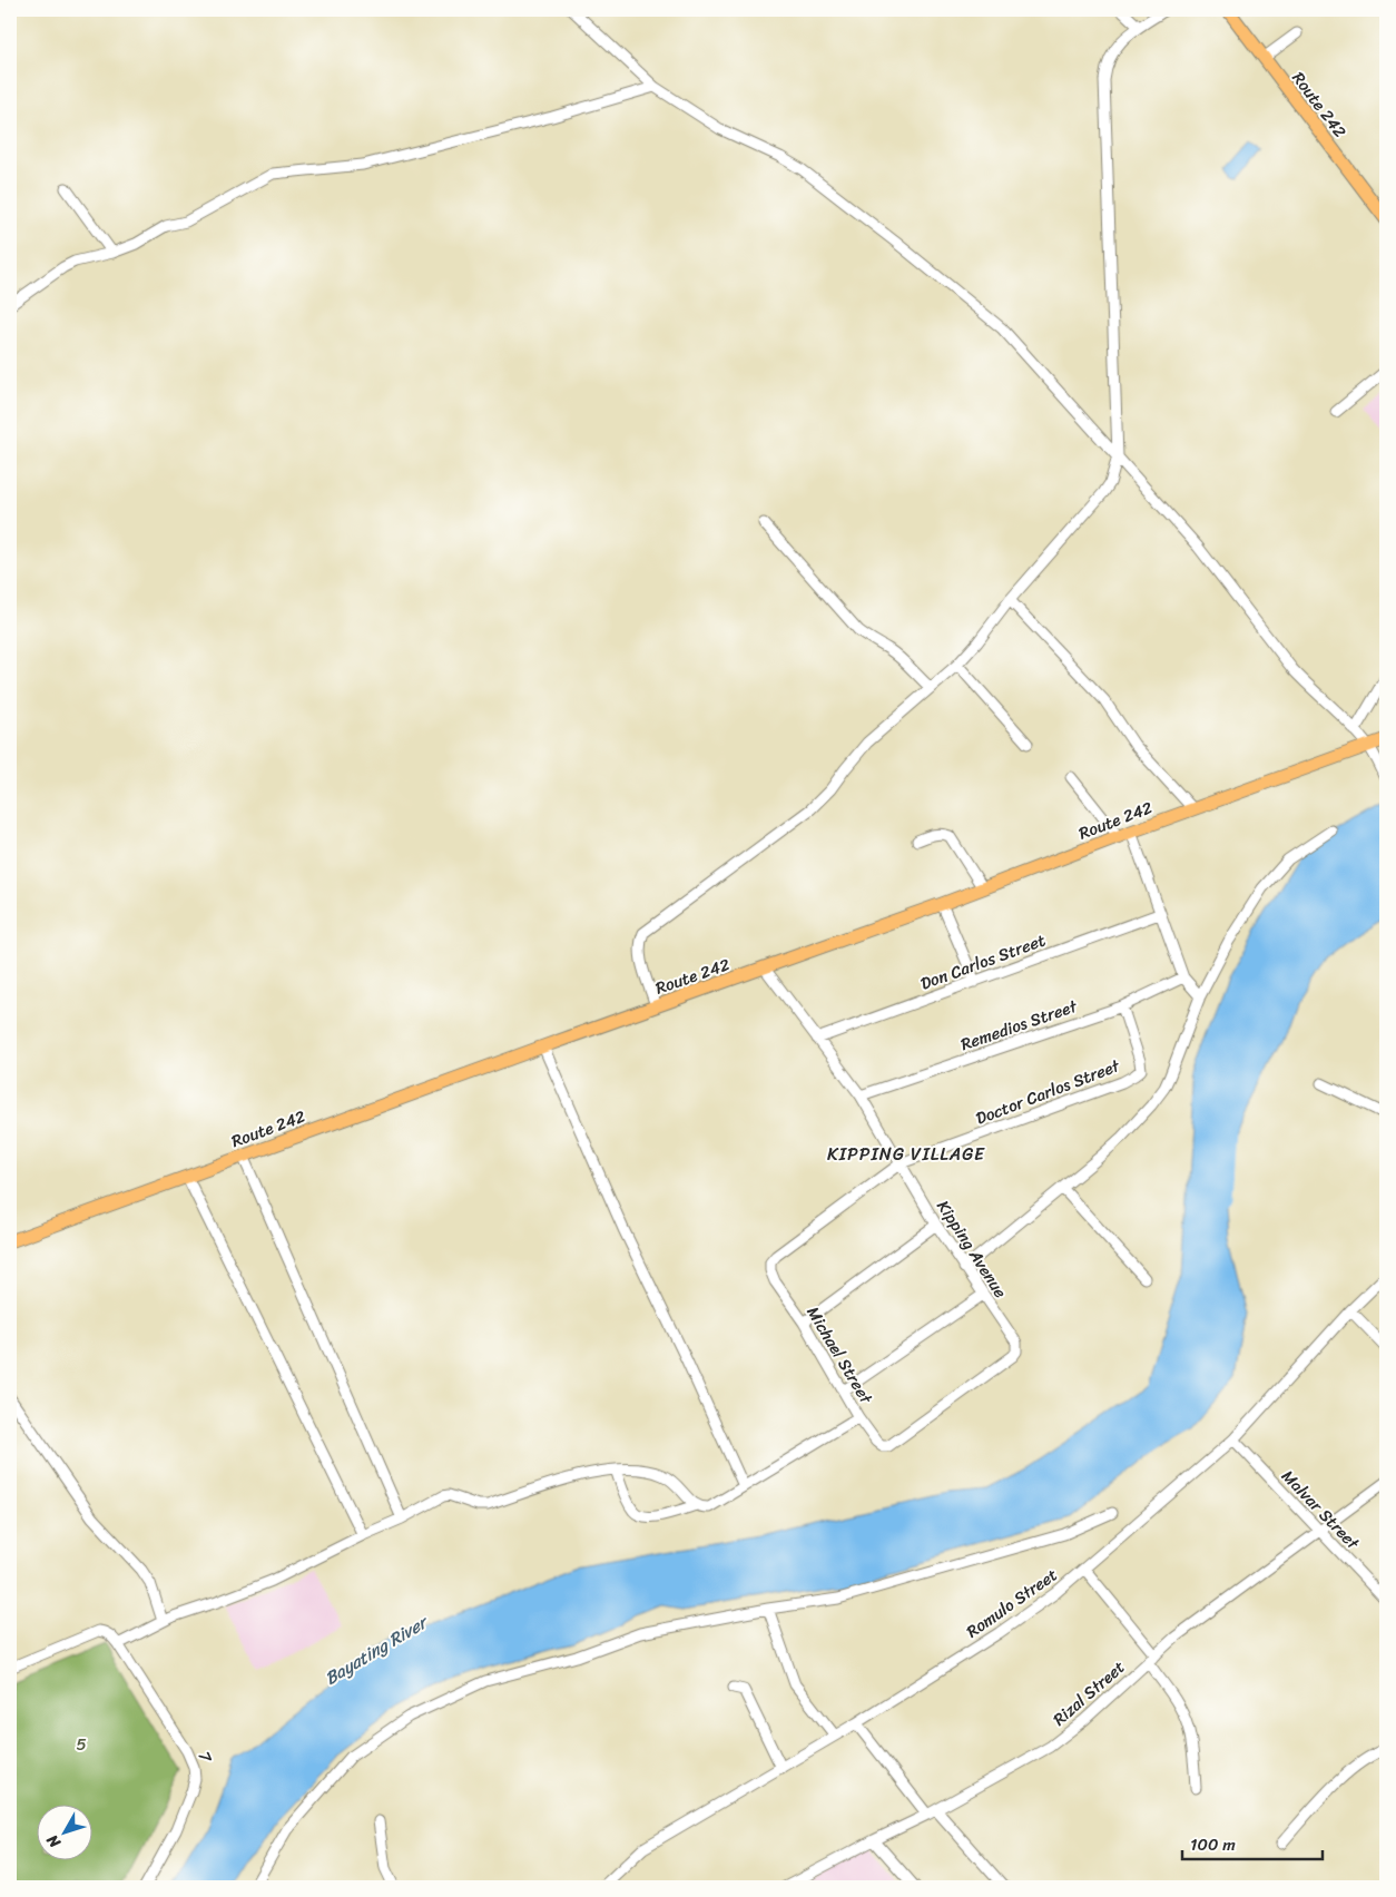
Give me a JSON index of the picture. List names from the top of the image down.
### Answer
{
  "streets": {
    "main road": ["Route 242"],
    "street": [
      "Don Carlos Street",
      "Remedios Street",
      "Doctor Carlos Street",
      "Kipping Avenue",
      "Michael Street",
      "Malvar Street",
      "Romulo Street",
      "Rizal Street",
      "7"
    ]
  },
  "crossings": [
    ["Don Carlos Street", "Kipping Avenue"],
    ["Remedios Street", "Doctor Carlos Street"],
    ["Remedios Street", "Kipping Avenue"],
    ["Doctor Carlos Street", "Kipping Avenue"],
    ["Doctor Carlos Street", "Michael Street"],
    ["Kipping Avenue", "Michael Street"],
    ["Malvar Street", "Romulo Street"],
    ["Malvar Street", "Rizal Street"]
  ],
  "districts": ["KIPPING VILLAGE"],
  "water": ["Bayating River"],
  "parks": ["5"],
  "scale_bar": "100 m",
  "north": "bottom left"
}
